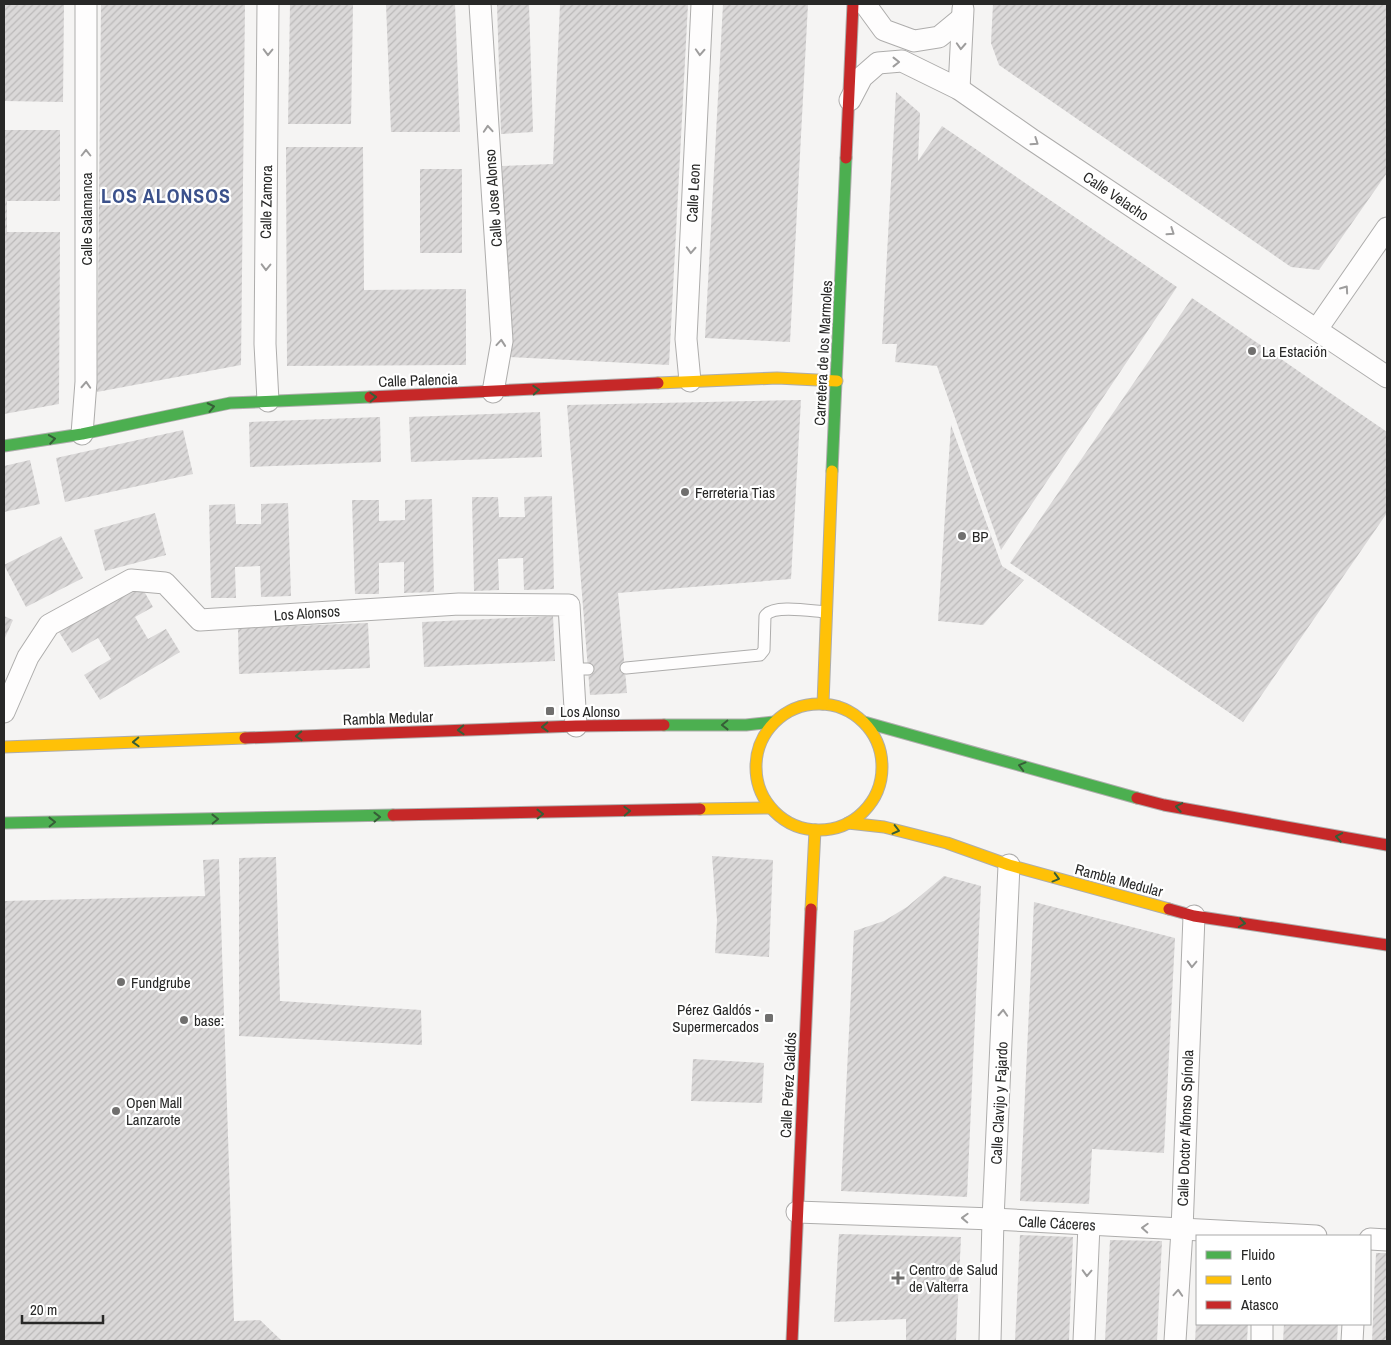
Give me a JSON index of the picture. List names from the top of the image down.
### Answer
{
  "streets": {
    "main road": [
      "Carretera de los Marmoles",
      "Calle Palencia",
      "Rambla Medular",
      "Calle Pérez Galdós"
    ],
    "street": [
      "Calle Leon",
      "Calle Velacho",
      "Calle Jose Alonso",
      "Calle Zamora",
      "Calle Salamanca",
      "Los Alonsos",
      "Calle Clavijo y Fajardo",
      "Calle Doctor Alfonso Spínola",
      "Calle Cáceres"
    ]
  },
  "crossings": [
    ["Calle Leon", "Calle Palencia"],
    ["Calle Velacho", "Carretera de los Marmoles"],
    ["Calle Jose Alonso", "Calle Palencia"],
    ["Calle Zamora", "Calle Palencia"],
    ["Calle Salamanca", "Calle Palencia"],
    ["Carretera de los Marmoles", "Calle Palencia"],
    ["Carretera de los Marmoles", "Rambla Medular"],
    ["Carretera de los Marmoles", "Calle Pérez Galdós"],
    ["Los Alonsos", "Rambla Medular"],
    ["Rambla Medular", "Calle Pérez Galdós"],
    ["Rambla Medular", "Calle Clavijo y Fajardo"],
    ["Rambla Medular", "Calle Doctor Alfonso Spínola"],
    ["Calle Pérez Galdós", "Calle Cáceres"],
    ["Calle Clavijo y Fajardo", "Calle Cáceres"],
    ["Calle Doctor Alfonso Spínola", "Calle Cáceres"]
  ],
  "one_way": [
    "Calle Leon",
    "Calle Velacho",
    "Calle Jose Alonso",
    "Calle Zamora",
    "Calle Salamanca",
    "Calle Palencia",
    "Calle Clavijo y Fajardo",
    "Calle Cáceres"
  ],
  "districts": ["LOS ALONSOS"],
  "places": {
    "other": [
      "La Estación",
      "Ferreteria Tias",
      "BP",
      "Fundgrube",
      "base:",
      "Open Mall Lanzarote"
    ],
    "transit": ["Los Alonso", "Pérez Galdós - Supermercados"],
    "health": ["Centro de Salud de Valterra"]
  },
  "legend": ["Fluido", "Lento", "Atasco"],
  "scale_bar": "20 m"
}
